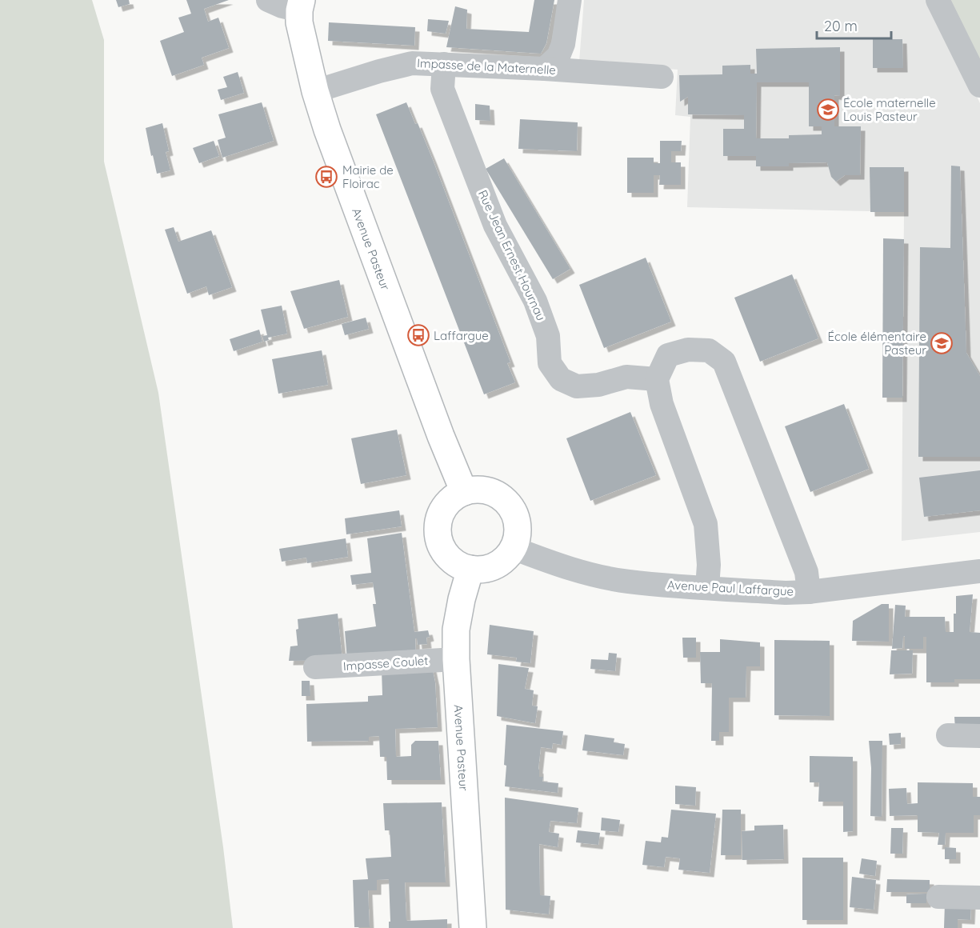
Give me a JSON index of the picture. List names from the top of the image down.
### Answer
{
  "streets": {
    "main road": ["Avenue Pasteur"],
    "street": [
      "Impasse de la Maternelle",
      "Rue Jean Ernest Hournau",
      "Avenue Paul Laffargue",
      "Impasse Coulet"
    ]
  },
  "crossings": [
    ["Impasse de la Maternelle", "Avenue Pasteur"],
    ["Impasse de la Maternelle", "Rue Jean Ernest Hournau"],
    ["Avenue Pasteur", "Avenue Paul Laffargue"],
    ["Avenue Pasteur", "Impasse Coulet"]
  ],
  "places": {
    "school or university": ["École maternelle Louis Pasteur", "École élémentaire Pasteur"],
    "bus stop": ["Mairie de Floirac", "Laffargue"]
  },
  "scale_bar": "20 m"
}
